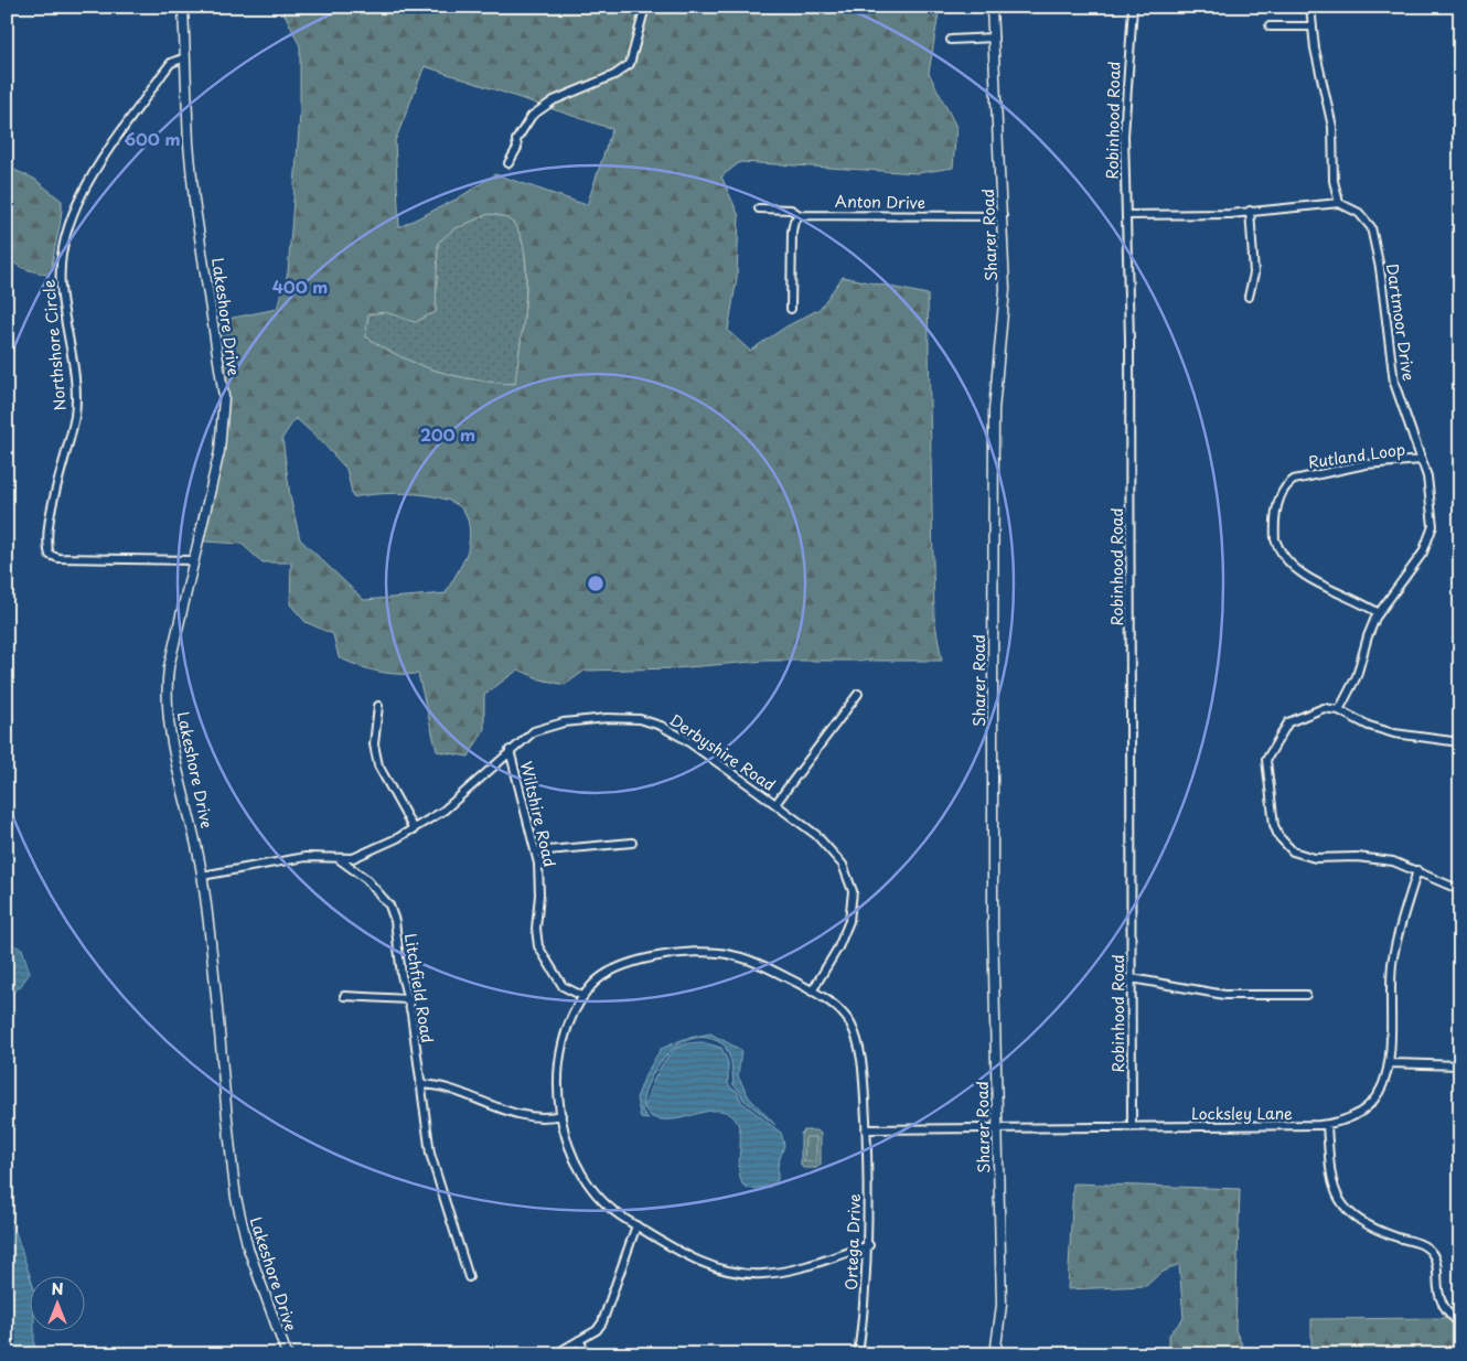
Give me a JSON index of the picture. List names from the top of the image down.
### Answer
{
  "streets": {
    "street": [
      "Robinhood Road",
      "Anton Drive",
      "Sharer Road",
      "Lakeshore Drive",
      "Dartmoor Drive",
      "Northshore Circle",
      "Rutland Loop",
      "Derbyshire Road",
      "Wiltshire Road",
      "Litchfield Road",
      "Locksley Lane",
      "Ortega Drive"
    ]
  },
  "crossings": [
    ["Robinhood Road", "Locksley Lane"],
    ["Anton Drive", "Sharer Road"],
    ["Sharer Road", "Locksley Lane"],
    ["Lakeshore Drive", "Northshore Circle"],
    ["Dartmoor Drive", "Rutland Loop"],
    ["Derbyshire Road", "Wiltshire Road"],
    ["Derbyshire Road", "Litchfield Road"],
    ["Derbyshire Road", "Ortega Drive"],
    ["Wiltshire Road", "Ortega Drive"],
    ["Locksley Lane", "Ortega Drive"]
  ],
  "north": "top",
  "rings": ["600 m", "400 m", "200 m"]
}
